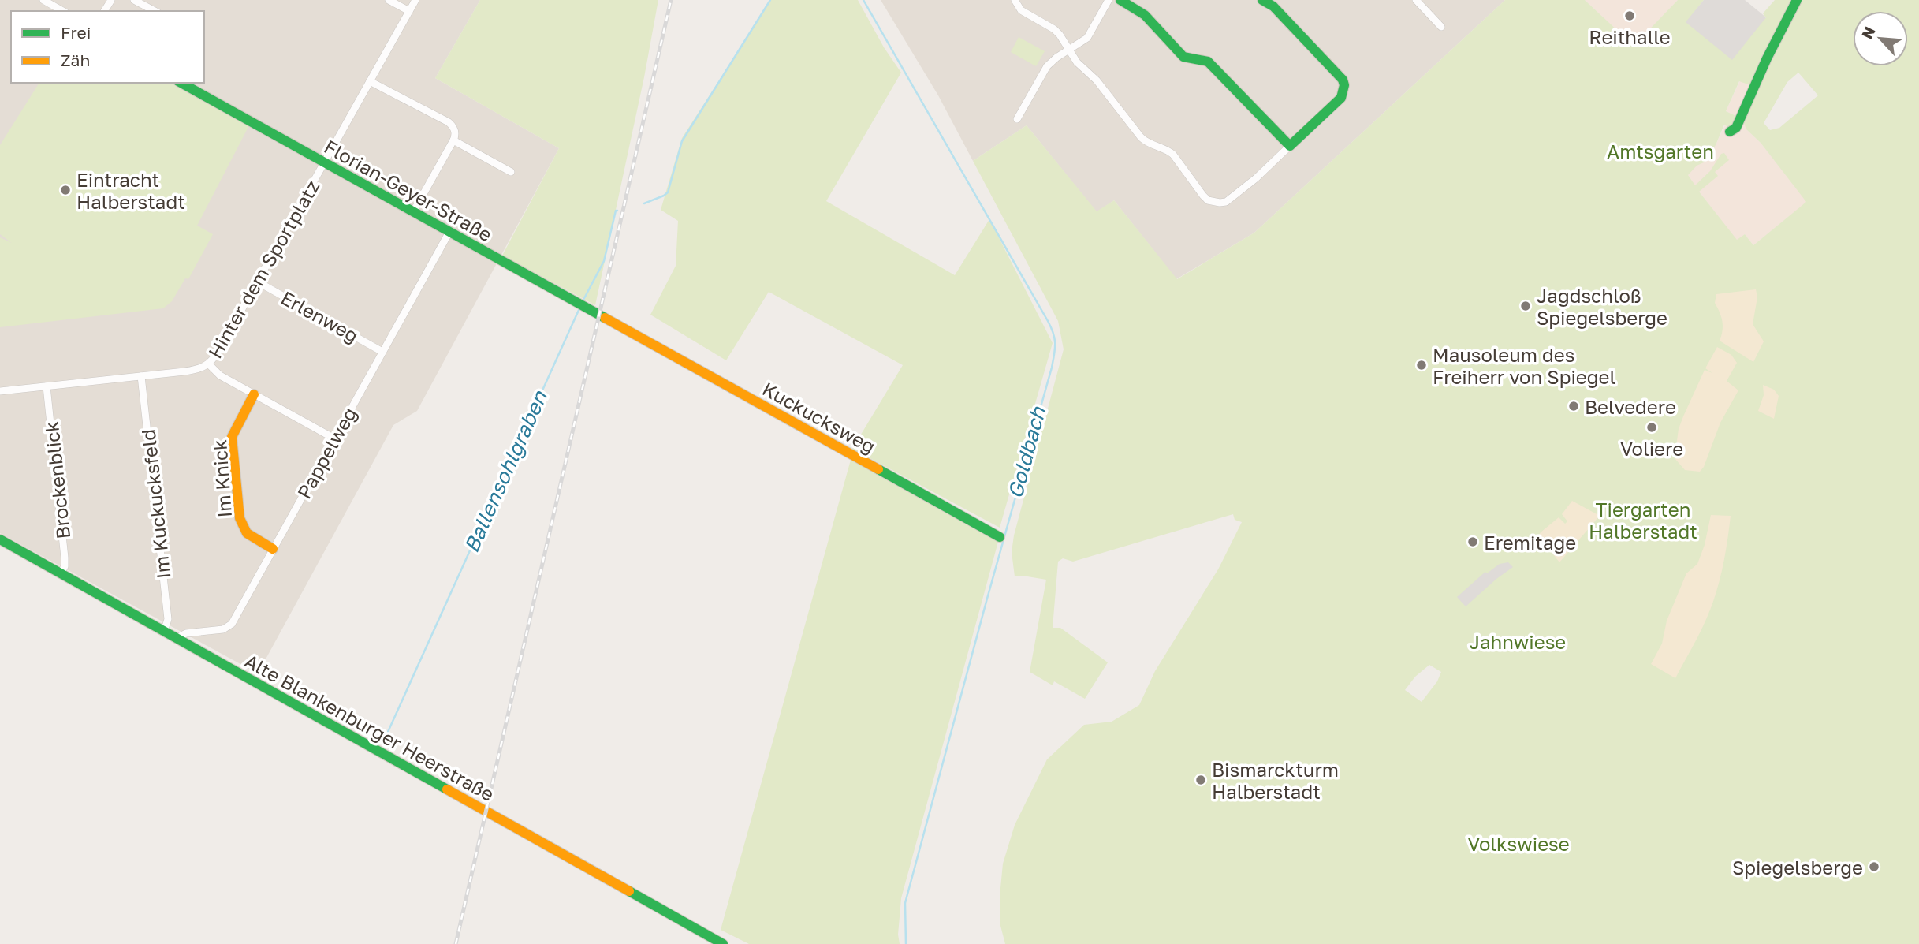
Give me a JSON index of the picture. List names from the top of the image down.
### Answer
{
  "streets": {
    "street": [
      "Florian-Geyer-Straße",
      "Hinter dem Sportplatz",
      "Erlenweg",
      "Kuckucksweg",
      "Pappelweg",
      "Im Knick",
      "Brockenblick",
      "Im Kuckucksfeld",
      "Alte Blankenburger Heerstraße"
    ]
  },
  "crossings": [
    ["Florian-Geyer-Straße", "Hinter dem Sportplatz"],
    ["Florian-Geyer-Straße", "Kuckucksweg"],
    ["Florian-Geyer-Straße", "Pappelweg"],
    ["Hinter dem Sportplatz", "Erlenweg"],
    ["Hinter dem Sportplatz", "Brockenblick"],
    ["Hinter dem Sportplatz", "Im Kuckucksfeld"],
    ["Erlenweg", "Pappelweg"],
    ["Pappelweg", "Im Knick"],
    ["Pappelweg", "Alte Blankenburger Heerstraße"],
    ["Brockenblick", "Alte Blankenburger Heerstraße"],
    ["Im Kuckucksfeld", "Alte Blankenburger Heerstraße"]
  ],
  "water": ["Goldbach", "Ballensohlgraben"],
  "parks": [
    "Amtsgarten",
    "Tiergarten Halberstadt",
    "Jahnwiese",
    "Volkswiese"
  ],
  "places": [
    "Reithalle",
    "Eintracht Halberstadt",
    "Jagdschloß Spiegelsberge",
    "Mausoleum des Freiherr von Spiegel",
    "Belvedere",
    "Voliere",
    "Eremitage",
    "Bismarckturm Halberstadt",
    "Spiegelsberge"
  ],
  "legend": ["Frei", "Zäh"],
  "north": "top left"
}
